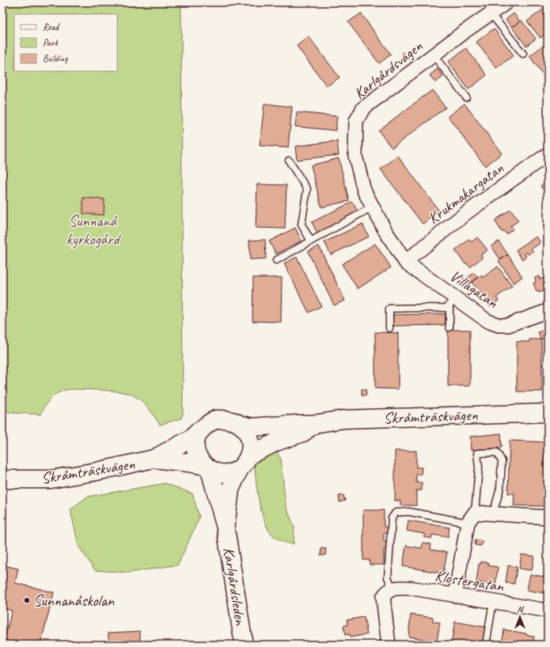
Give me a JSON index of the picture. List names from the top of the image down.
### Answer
{
  "streets": {
    "main road": ["Skråmträskvägen", "Karlgårdsleden"],
    "street": [
      "Karlgårdsvägen",
      "Krukmakargatan",
      "Villagatan",
      "Klostergatan"
    ]
  },
  "crossings": [
    ["Karlgårdsvägen", "Krukmakargatan"],
    ["Karlgårdsvägen", "Villagatan"],
    ["Krukmakargatan", "Villagatan"],
    ["Skråmträskvägen", "Karlgårdsleden"]
  ],
  "parks": ["Sunnanå kyrkogård"],
  "places": ["Sunnanåskolan"],
  "legend": ["Road", "Park", "Building"],
  "north": "top"
}
